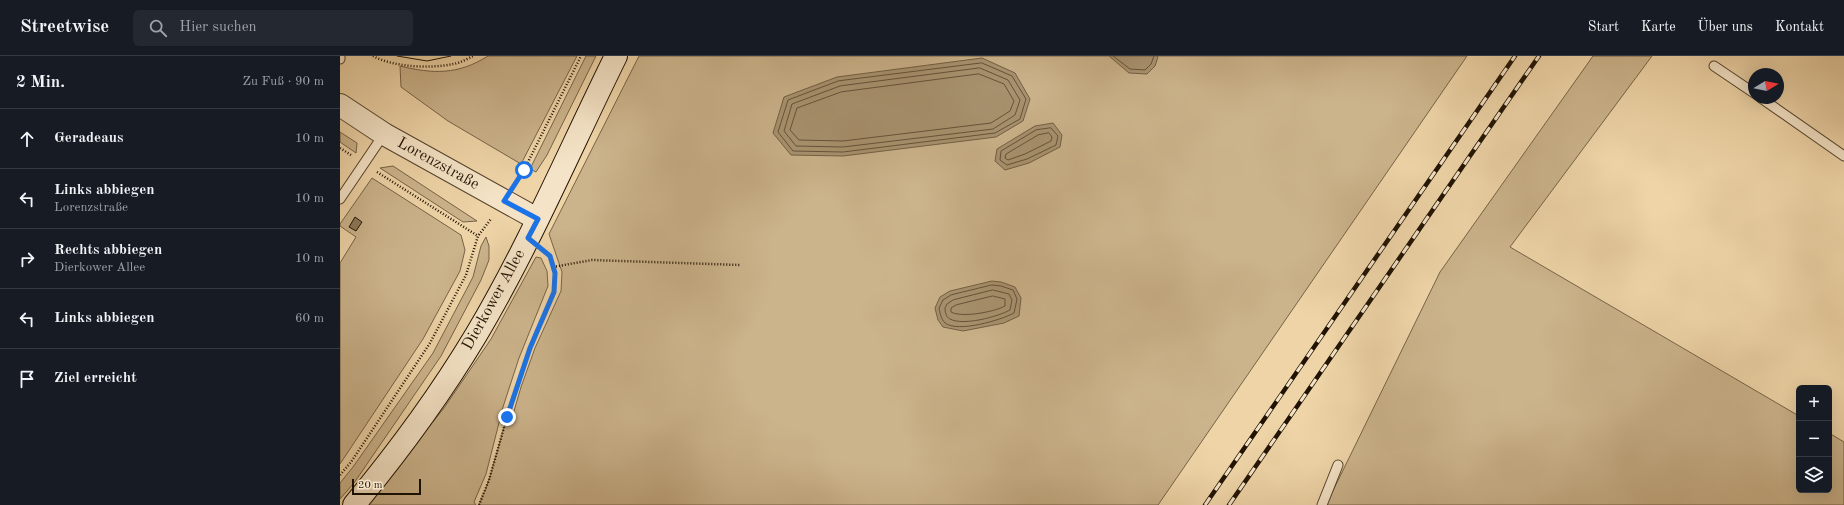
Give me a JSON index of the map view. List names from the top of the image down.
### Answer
{
  "streets": {
    "main road": ["Lorenzstraße", "Dierkower Allee"]
  },
  "crossings": [
    ["Lorenzstraße", "Dierkower Allee"]
  ],
  "scale_bar": "20 m",
  "north": "right",
  "page": {
    "header": "Streetwise",
    "search": "Hier suchen",
    "nav": [
      "Start",
      "Karte",
      "Über uns",
      "Kontakt"
    ],
    "heading": ["2 Min.", "Zu Fuß · 90 m"],
    "list": [
      ["Geradeaus", "10 m"],
      ["Links abbiegen", "Lorenzstraße", "10 m"],
      ["Rechts abbiegen", "Dierkower Allee", "10 m"],
      ["Links abbiegen", "60 m"],
      "Ziel erreicht"
    ],
    "map_buttons": ["+", "−"],
    "scale": "20 m"
  }
}
